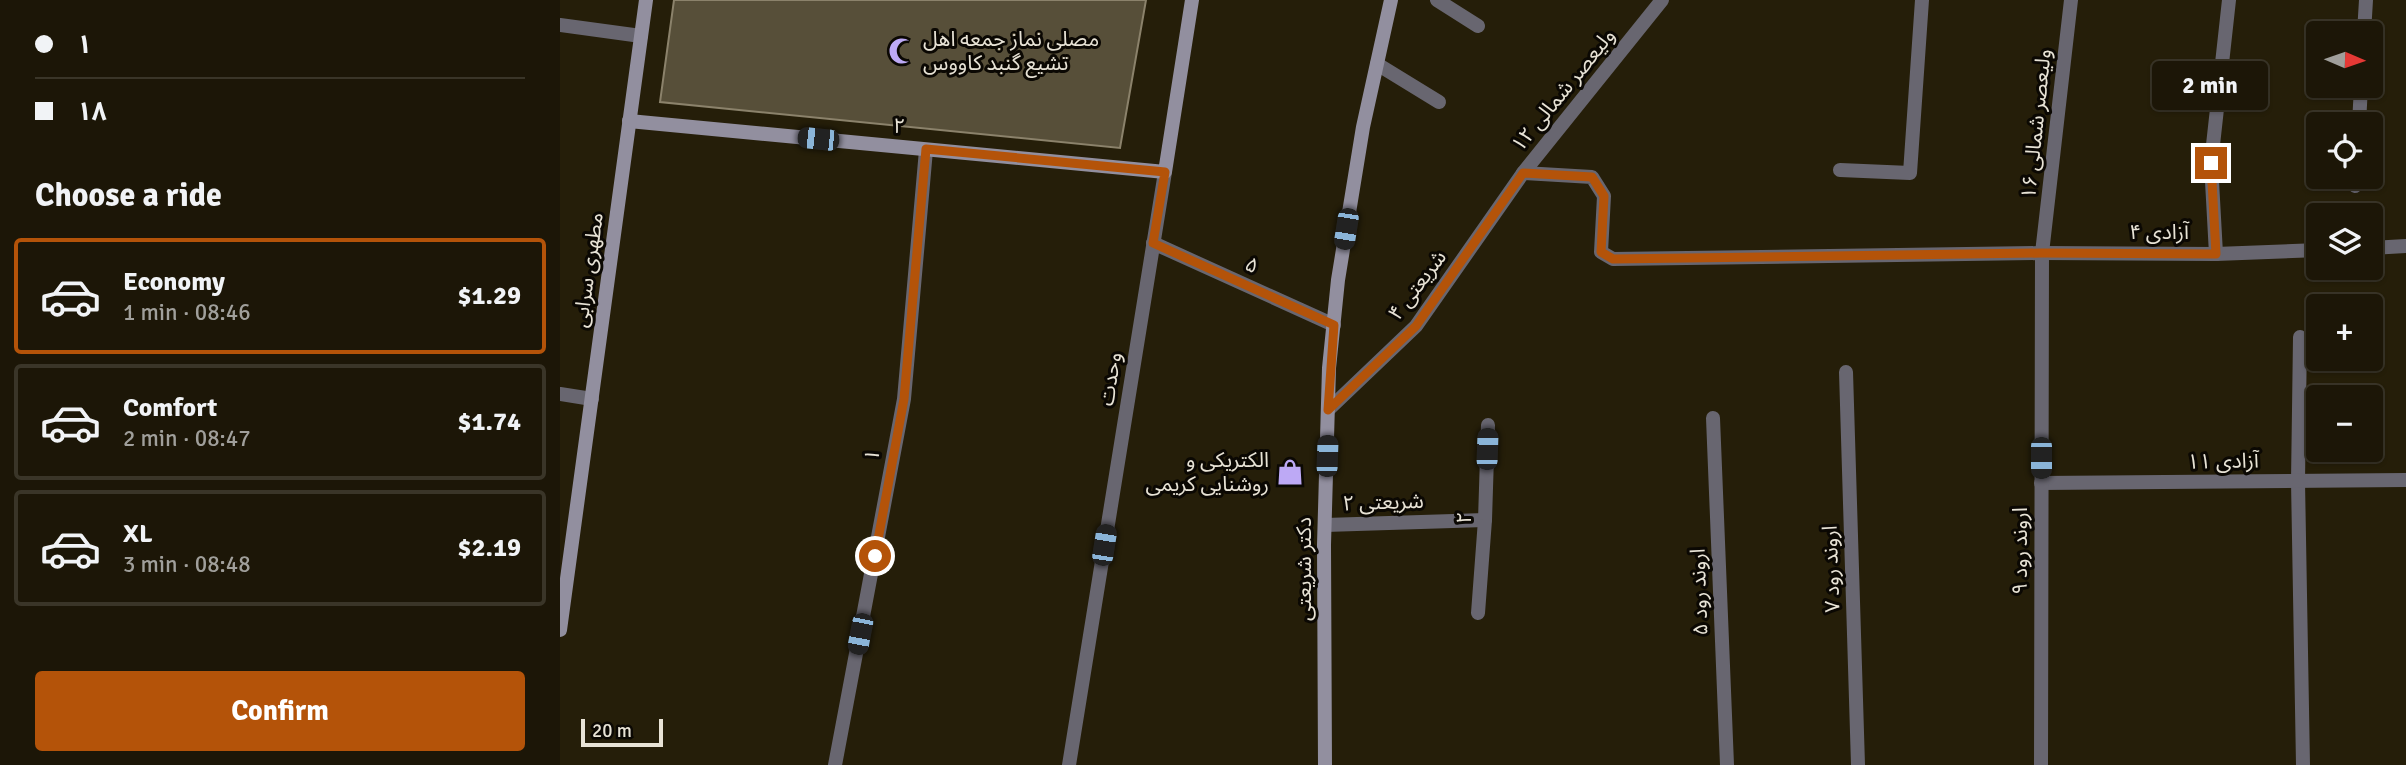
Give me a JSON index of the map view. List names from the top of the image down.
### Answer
{
  "streets": {
    "street": [
      "ولیعصر شمالی ۱۲",
      "ولیعصر شمالی ۱۶",
      "۲",
      "آزادی ۴",
      "۵",
      "مطهری سرابی",
      "شریعتی ۴",
      "وحدت",
      "۱",
      "آزادی ۱۱",
      "شریعتی ۲",
      "اروند رود ۹",
      "دکتر شریعتی",
      "اروند رود ۷",
      "اروند رود ۵"
    ]
  },
  "crossings": [
    ["ولیعصر شمالی ۱۲", "آزادی ۴"],
    ["ولیعصر شمالی ۱۲", "شریعتی ۴"],
    ["ولیعصر شمالی ۱۶", "آزادی ۴"],
    ["ولیعصر شمالی ۱۶", "اروند رود ۹"],
    ["۲", "مطهری سرابی"],
    ["۲", "وحدت"],
    ["۲", "۱"],
    ["۲", "شریعتی ۲"],
    ["آزادی ۴", "شریعتی ۴"],
    ["آزادی ۴", "اروند رود ۹"],
    ["۵", "وحدت"],
    ["۵", "دکتر شریعتی"],
    ["شریعتی ۴", "دکتر شریعتی"],
    ["آزادی ۱۱", "اروند رود ۹"],
    ["شریعتی ۲", "دکتر شریعتی"]
  ],
  "places": {
    "mosque": ["مصلی نماز جمعه اهل تشیع گنبد کاووس"],
    "shop": ["الکتریکی و روشنایی کریمی"]
  },
  "scale_bar": "20 m",
  "north": "right",
  "page": {
    "banner": ["۱", "۱۸"],
    "map_buttons": ["+", "−"],
    "bubble": "2 min",
    "heading": "Choose a ride",
    "list": [
      {
        "name": "Economy",
        "note": "1 min · 08:46",
        "value": "$1.29"
      },
      {
        "name": "Comfort",
        "note": "2 min · 08:47",
        "value": "$1.74"
      },
      {
        "name": "XL",
        "note": "3 min · 08:48",
        "value": "$2.19"
      }
    ],
    "buttons": "Confirm",
    "scale": "20 m"
  }
}
